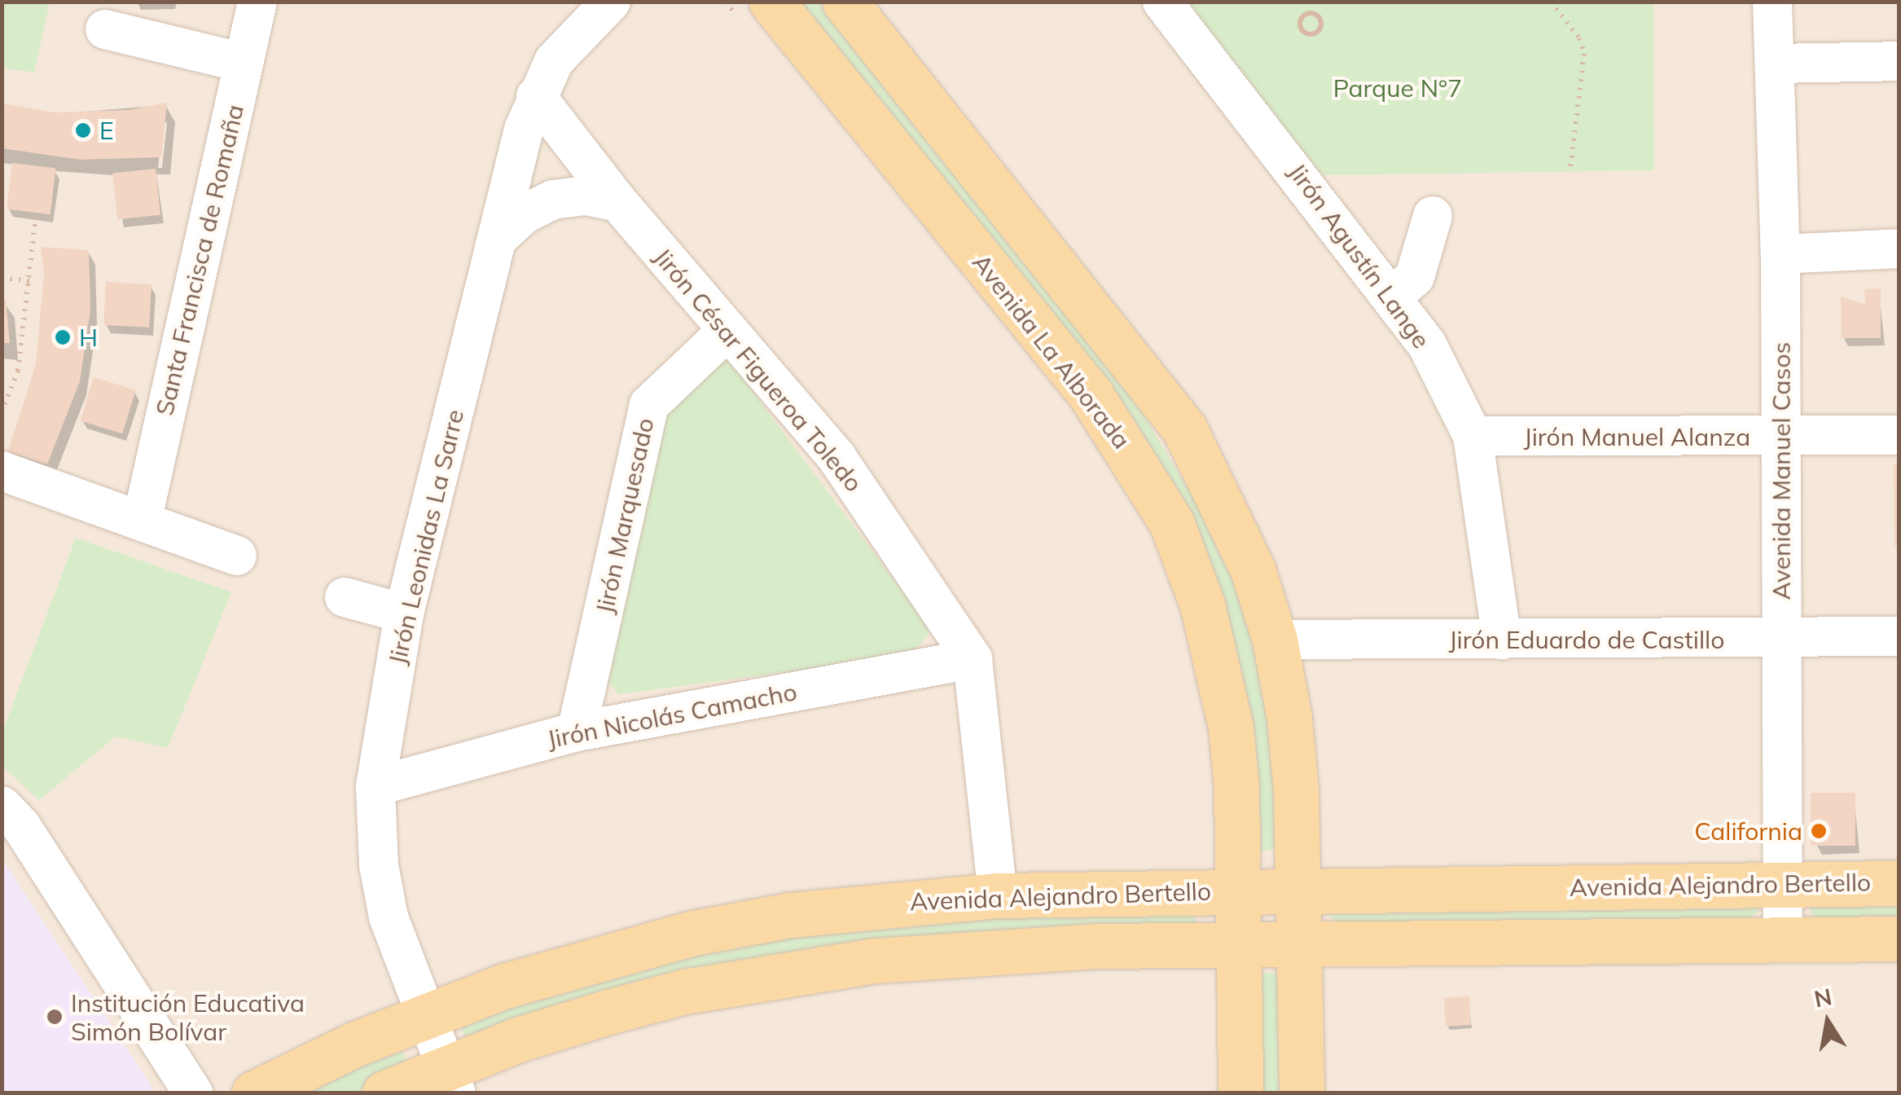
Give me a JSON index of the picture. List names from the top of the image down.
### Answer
{
  "streets": {
    "main road": ["Avenida La Alborada", "Avenida Alejandro Bertello"],
    "street": [
      "Jirón Agustín Lange",
      "Santa Francisca de Romaña",
      "Jirón César Figueroa Toledo",
      "Jirón Manuel Alanza",
      "Avenida Manuel Casos",
      "Jirón Marquesado",
      "Jirón Leonidas La Sarre",
      "Jirón Eduardo de Castillo",
      "Jirón Nicolás Camacho"
    ]
  },
  "crossings": [
    ["Jirón Agustín Lange", "Jirón Manuel Alanza"],
    ["Jirón Agustín Lange", "Jirón Eduardo de Castillo"],
    ["Avenida La Alborada", "Avenida Alejandro Bertello"],
    ["Jirón César Figueroa Toledo", "Jirón Marquesado"],
    ["Jirón César Figueroa Toledo", "Jirón Leonidas La Sarre"],
    ["Jirón César Figueroa Toledo", "Jirón Nicolás Camacho"],
    ["Jirón César Figueroa Toledo", "Avenida Alejandro Bertello"],
    ["Jirón Manuel Alanza", "Avenida Manuel Casos"],
    ["Avenida Manuel Casos", "Jirón Eduardo de Castillo"],
    ["Avenida Manuel Casos", "Avenida Alejandro Bertello"],
    ["Jirón Marquesado", "Jirón Nicolás Camacho"],
    ["Jirón Leonidas La Sarre", "Jirón Nicolás Camacho"],
    ["Jirón Leonidas La Sarre", "Avenida Alejandro Bertello"]
  ],
  "parks": ["Parque N°7"],
  "places": [
    "E",
    "H",
    "California",
    "Institución Educativa Simón Bolívar"
  ],
  "north": "top"
}
